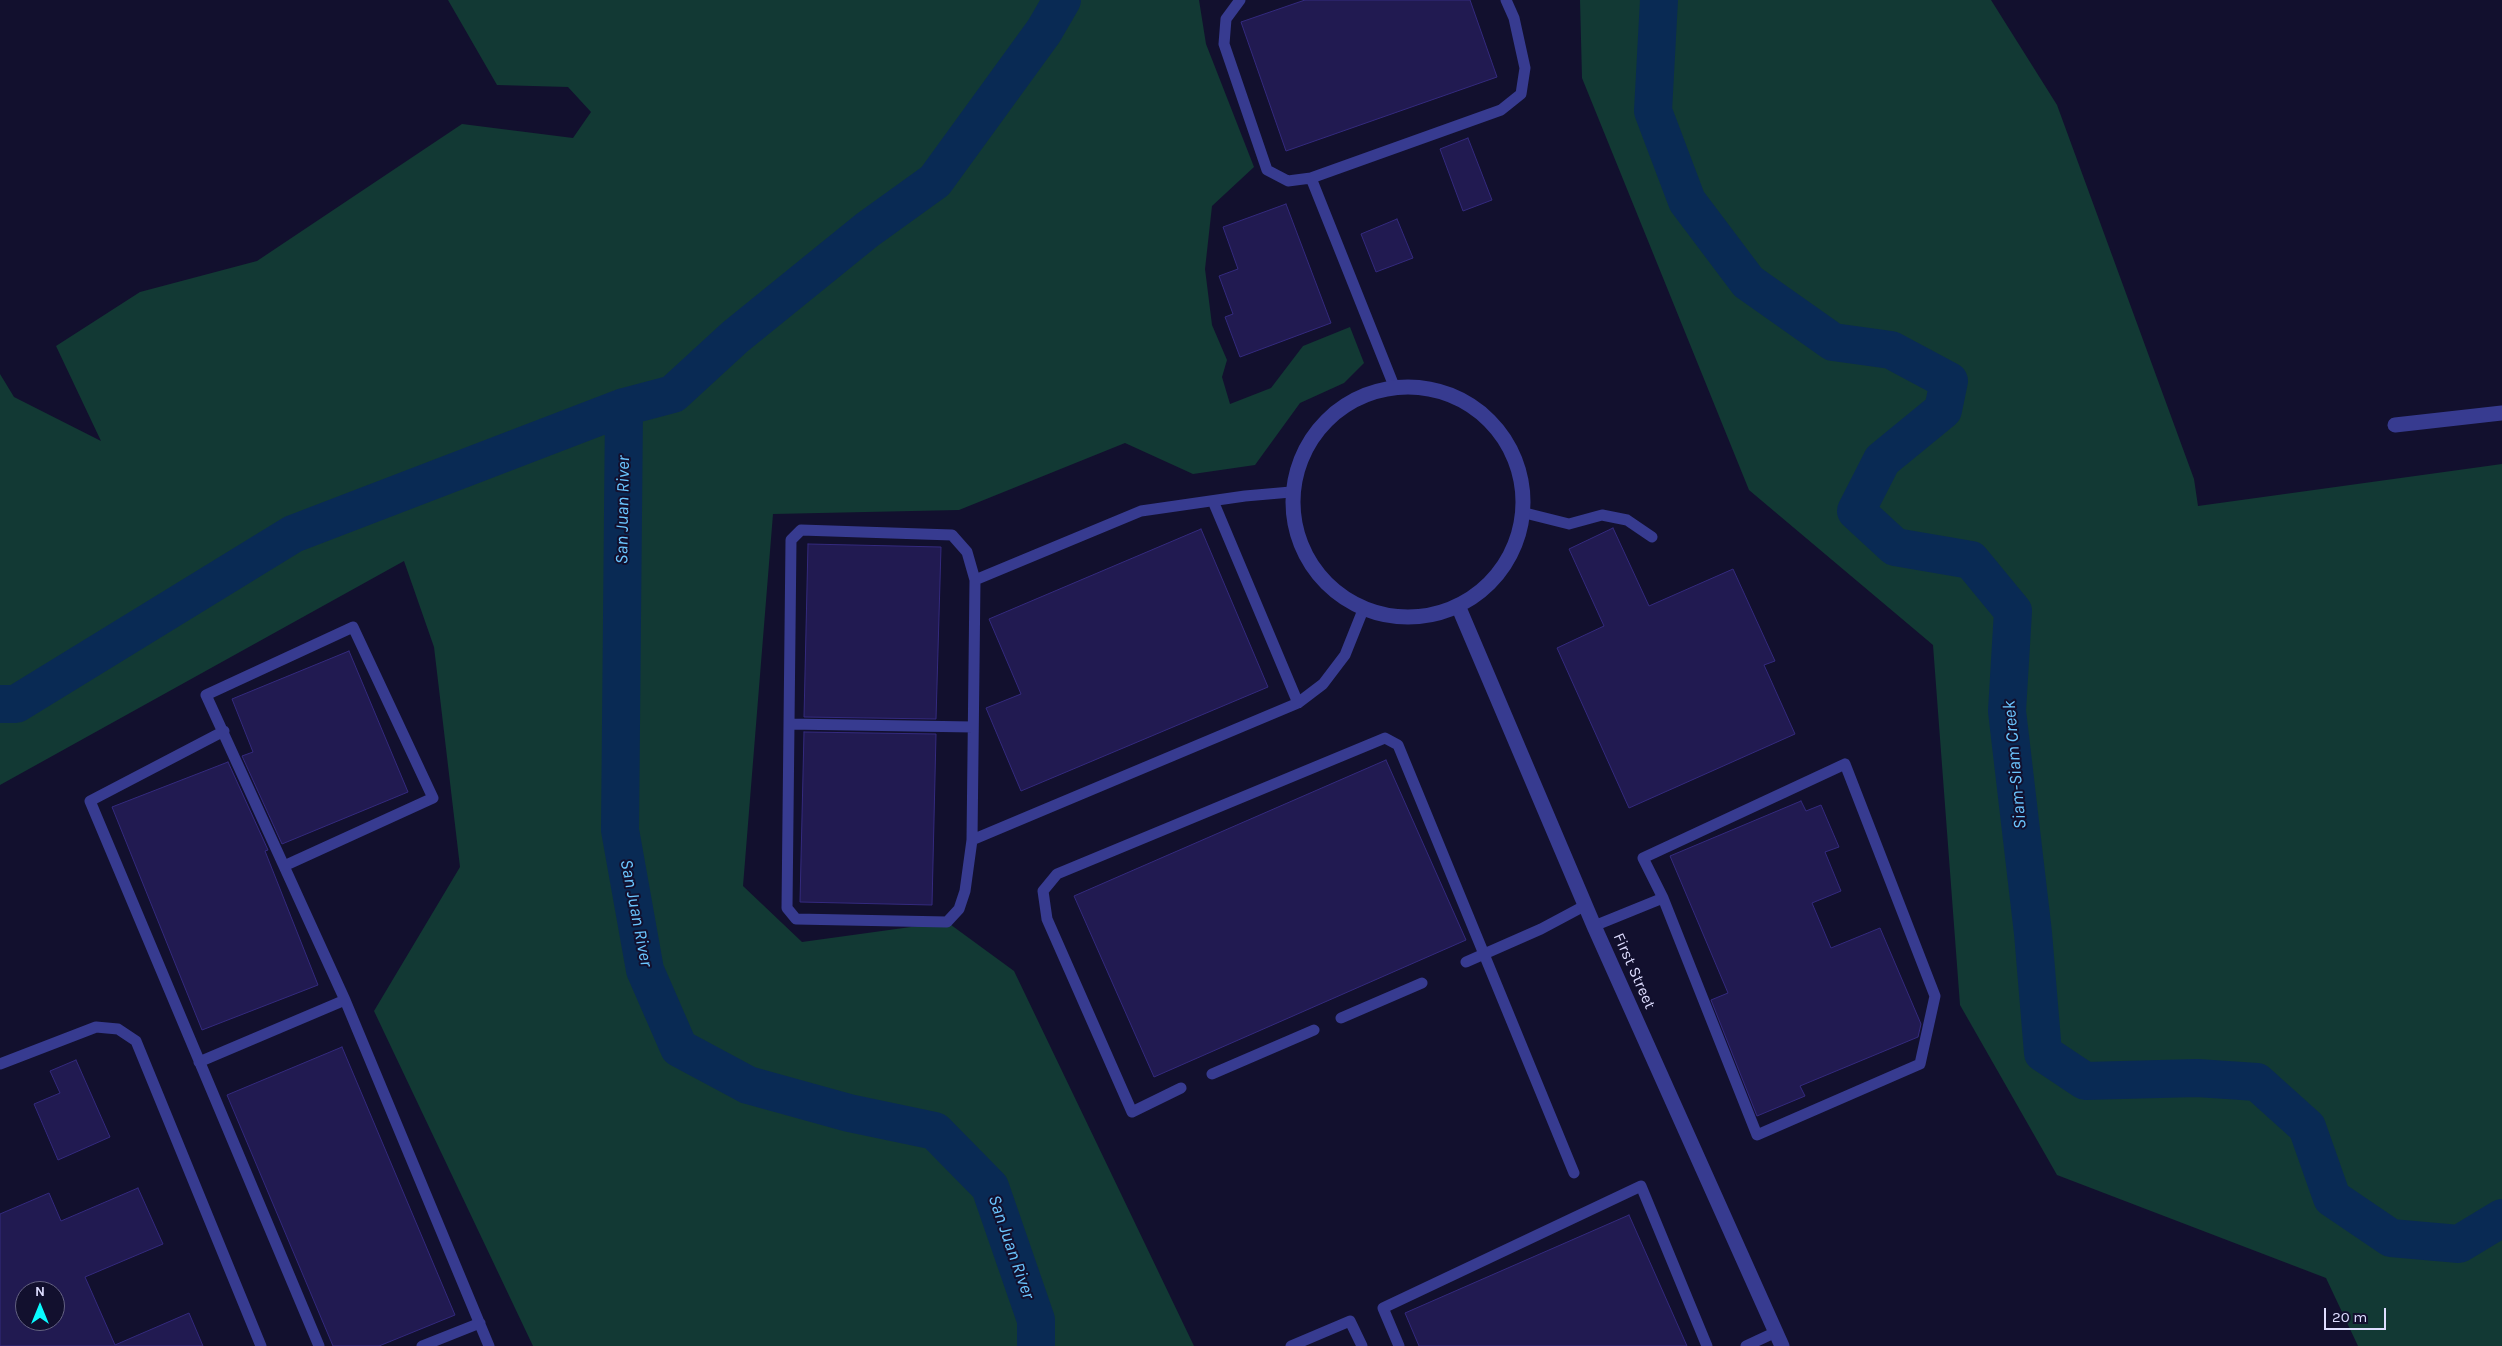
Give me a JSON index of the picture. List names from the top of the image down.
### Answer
{
  "streets": {
    "street": ["First Street"]
  },
  "water": ["San Juan River", "Siam-Siam Creek"],
  "scale_bar": "20 m",
  "north": "top"
}
